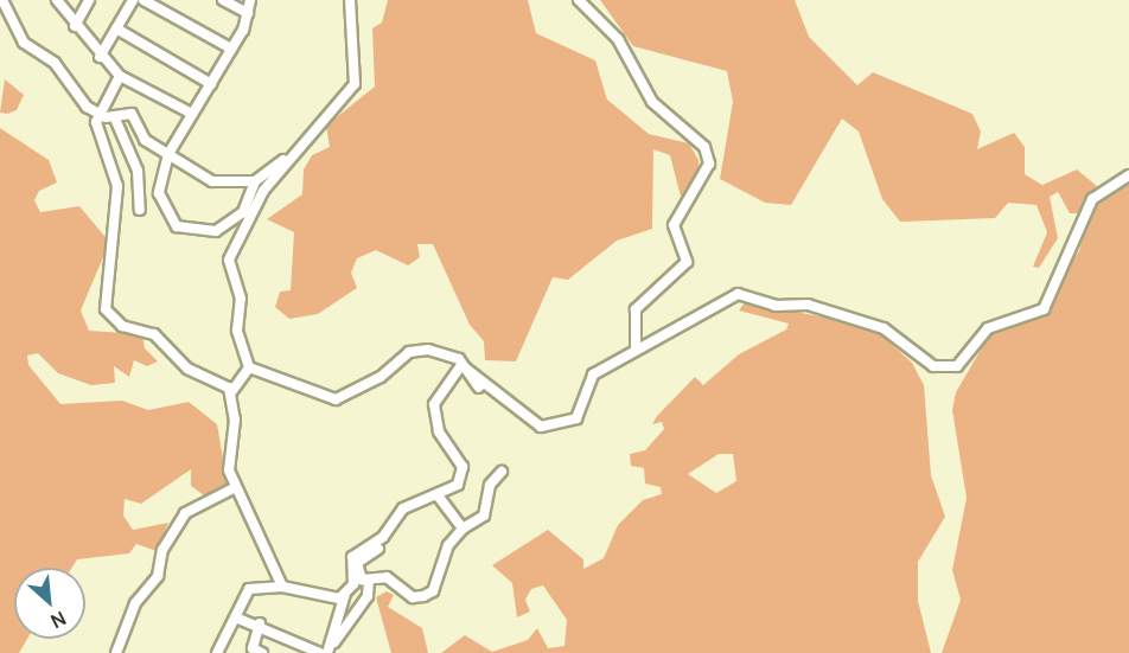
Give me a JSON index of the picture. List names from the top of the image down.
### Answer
{
  "north": "bottom right"
}
